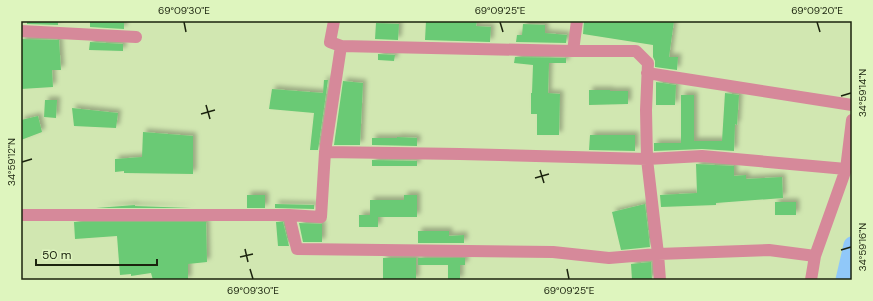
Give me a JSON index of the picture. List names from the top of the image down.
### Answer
{
  "scale_bar": "50 m",
  "coordinates": [
    "69°09'30\"E",
    "69°09'25\"E",
    "69°09'20\"E",
    "34°59'14\"N",
    "34°59'12\"N",
    "34°59'16\"N"
  ]
}
